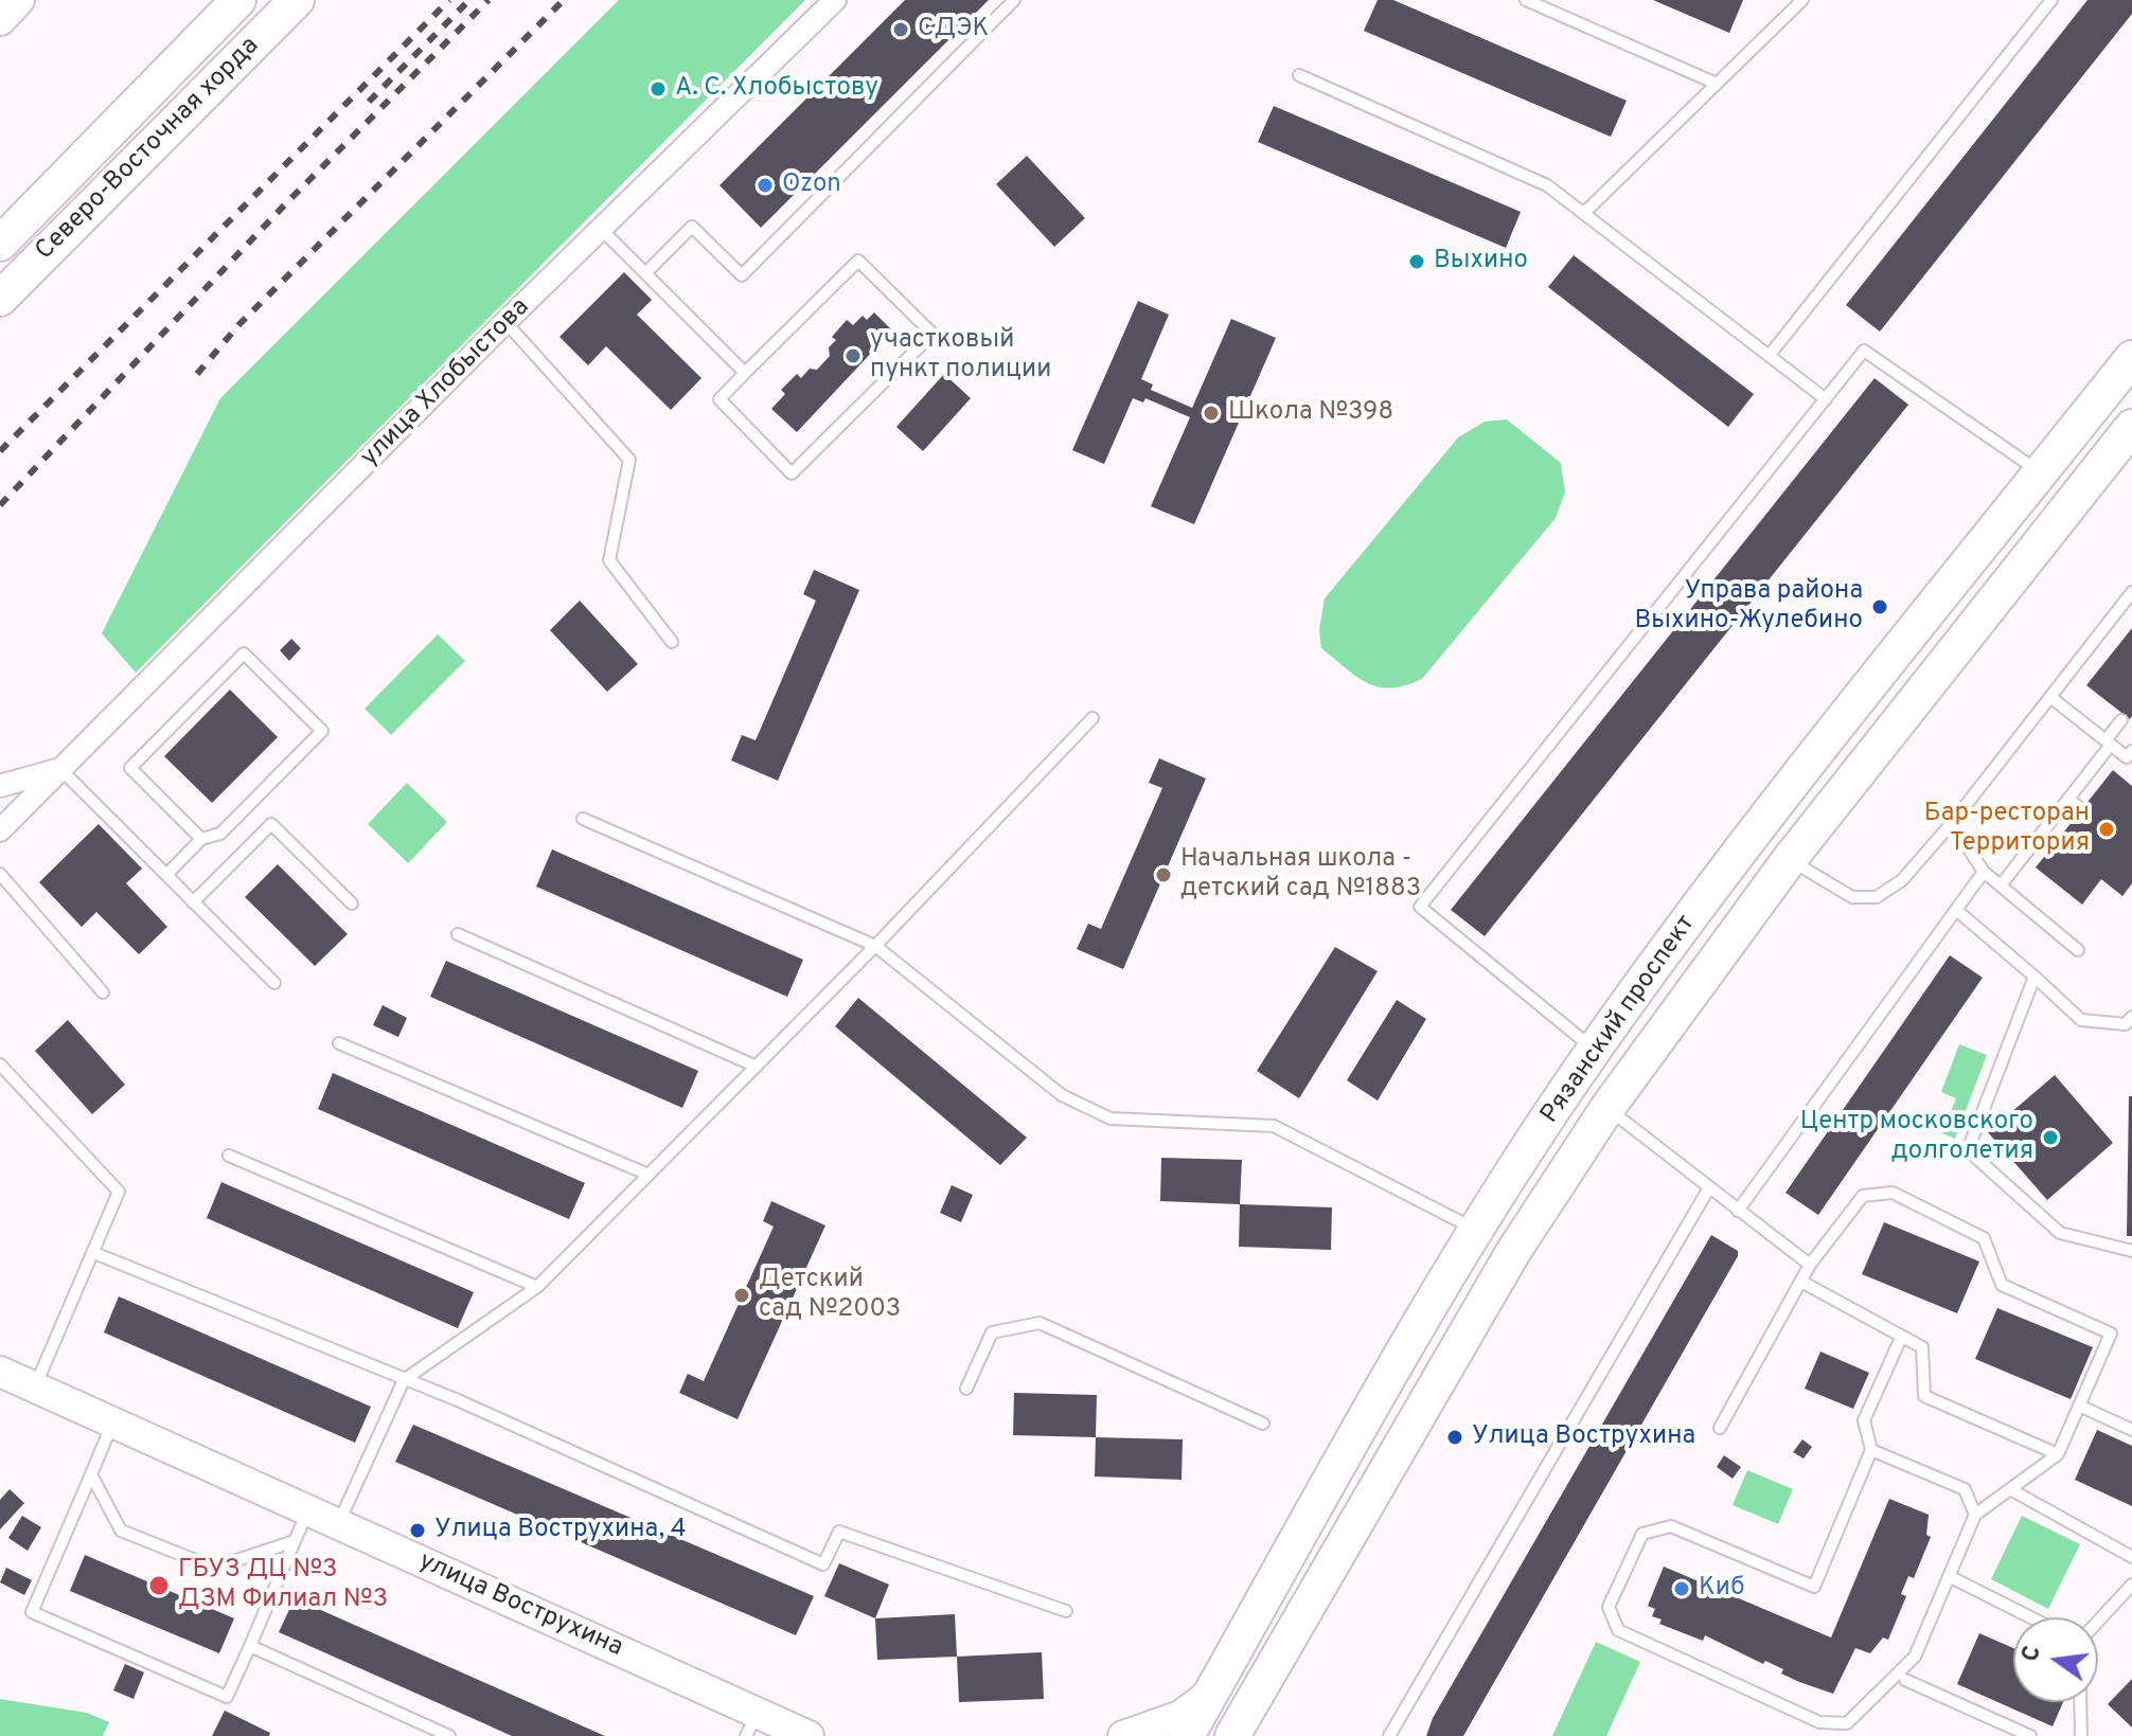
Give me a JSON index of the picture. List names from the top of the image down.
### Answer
{
  "streets": {
    "main road": ["Северо-Восточная хорда", "Рязанский проспект"],
    "street": ["улица Хлобыстова", "улица Вострухина"]
  },
  "places": [
    "СДЭК",
    "А. С. Хлобыстову",
    "Ozon",
    "Выхино",
    "участковый пункт полиции",
    "Школа №398",
    "Управа района Выхино-Жулебино",
    "Бар-ресторан Территория",
    "Начальная школа - детский сад №1883",
    "Центр московского долголетия",
    "Детский сад №2003",
    "Улица Вострухина",
    "Улица Вострухина, 4",
    "ГБУЗ ДЦ №3 ДЗМ Филиал №3",
    "Киб"
  ],
  "north": "left"
}
